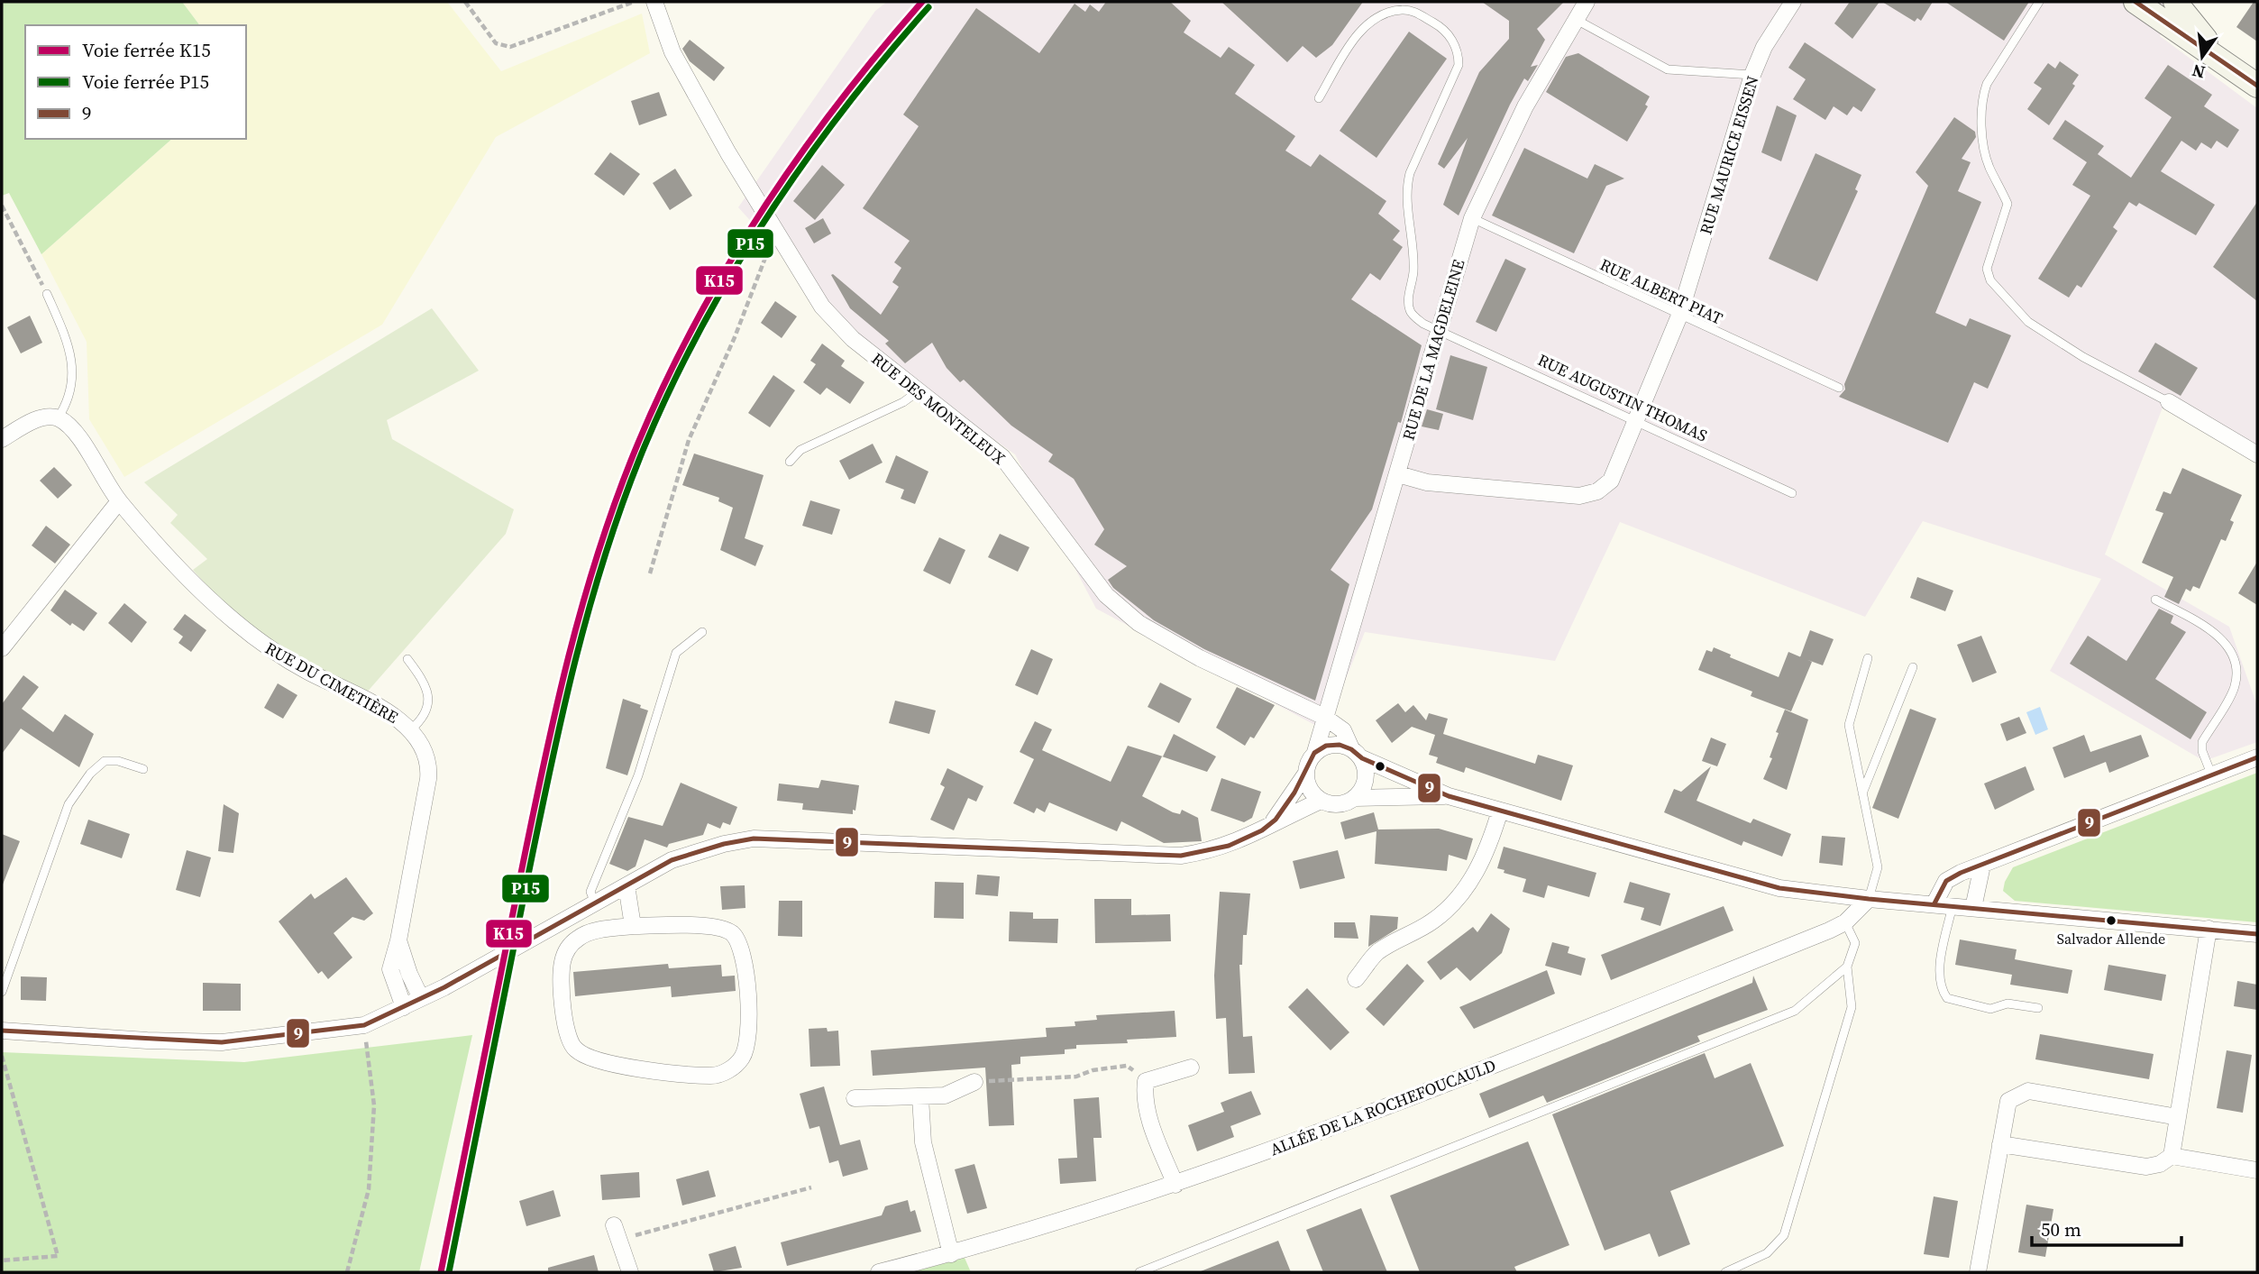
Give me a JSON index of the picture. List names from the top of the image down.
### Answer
{
  "streets": {
    "street": [
      "RUE MAURICE EISSEN",
      "RUE DE LA MAGDELEINE",
      "RUE DES MONTELEUX",
      "RUE DU CIMETIÈRE",
      "ALLÉE DE LA ROCHEFOUCAULD"
    ],
    "lane": ["RUE ALBERT PIAT", "RUE AUGUSTIN THOMAS"]
  },
  "crossings": [
    ["RUE MAURICE EISSEN", "RUE ALBERT PIAT"],
    ["RUE MAURICE EISSEN", "RUE DE LA MAGDELEINE"],
    ["RUE MAURICE EISSEN", "RUE AUGUSTIN THOMAS"],
    ["RUE ALBERT PIAT", "RUE DE LA MAGDELEINE"],
    ["RUE DE LA MAGDELEINE", "RUE AUGUSTIN THOMAS"],
    ["RUE DE LA MAGDELEINE", "RUE DES MONTELEUX"]
  ],
  "places": ["Salvador Allende"],
  "lines": ["rail line K15", "transit line 9", "rail line P15"],
  "legend": ["Voie ferrée K15", "Voie ferrée P15", "9"],
  "scale_bar": "50 m",
  "north": "bottom"
}
